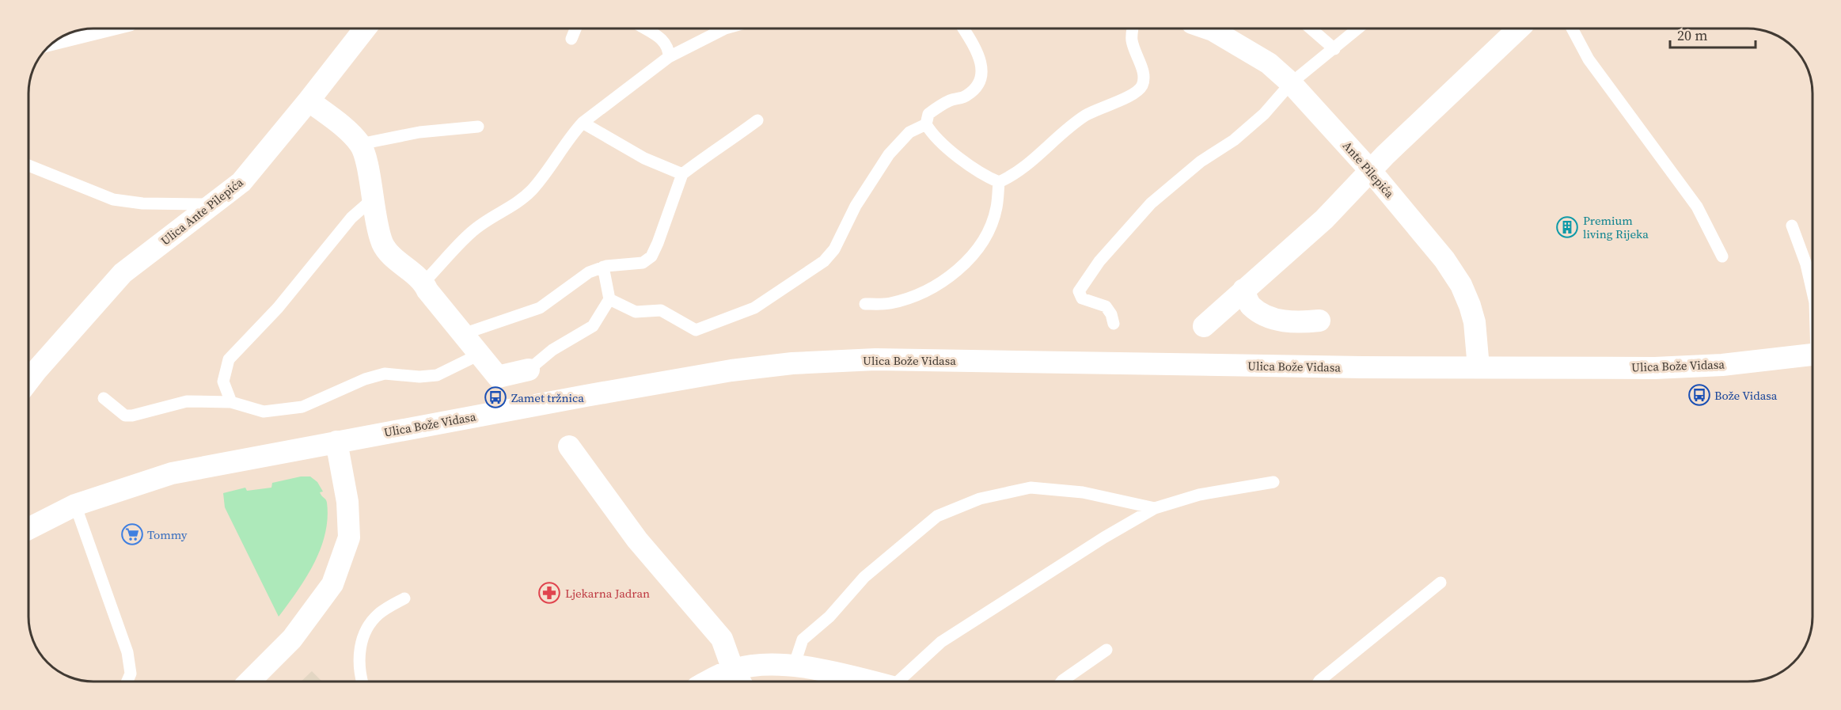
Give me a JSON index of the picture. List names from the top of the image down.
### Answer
{
  "streets": {
    "street": ["Ante Pilepića", "Ulica Ante Pilepića", "Ulica Bože Vidasa"]
  },
  "crossings": [
    ["Ante Pilepića", "Ulica Bože Vidasa"]
  ],
  "places": {
    "building": ["Premium living Rijeka"],
    "bus stop": ["Bože Vidasa", "Zamet tržnica"],
    "supermarket": ["Tommy"],
    "pharmacy": ["Ljekarna Jadran"]
  },
  "scale_bar": "20 m"
}
